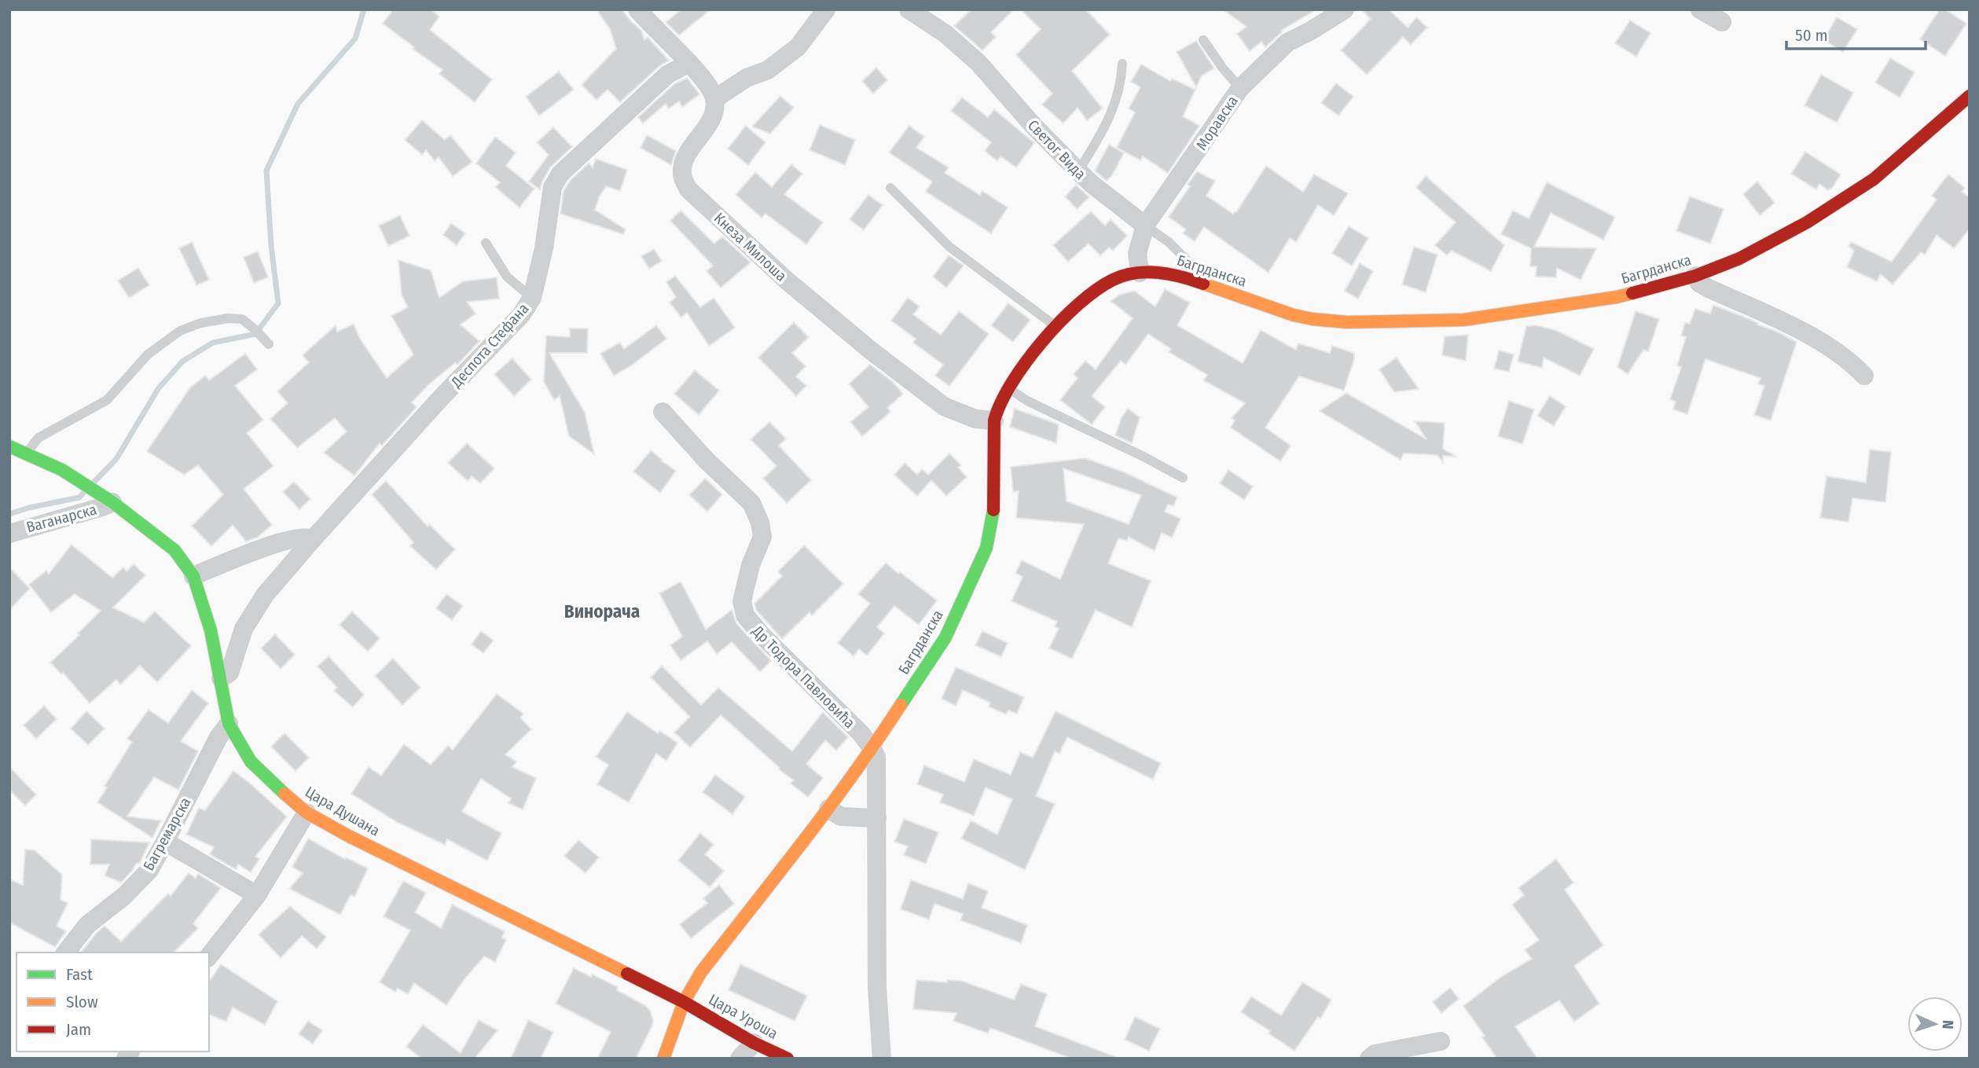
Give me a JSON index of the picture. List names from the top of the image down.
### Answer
{
  "streets": {
    "street": [
      "Моравска",
      "Светог Вида",
      "Кнеза Милоша",
      "Багрданска",
      "Деспота Стефана",
      "Ваганарска",
      "Др Тодора Павловића",
      "Цара Душана",
      "Багремарска",
      "Цара Уроша"
    ]
  },
  "crossings": [
    ["Моравска", "Светог Вида"],
    ["Моравска", "Багрданска"],
    ["Кнеза Милоша", "Багрданска"],
    ["Багрданска", "Др Тодора Павловића"],
    ["Багрданска", "Цара Душана"],
    ["Багрданска", "Цара Уроша"],
    ["Деспота Стефана", "Цара Душана"],
    ["Ваганарска", "Цара Душана"],
    ["Цара Душана", "Багремарска"],
    ["Цара Душана", "Цара Уроша"]
  ],
  "districts": ["Винорача"],
  "legend": ["Fast", "Slow", "Jam"],
  "scale_bar": "50 m",
  "north": "right"
}
